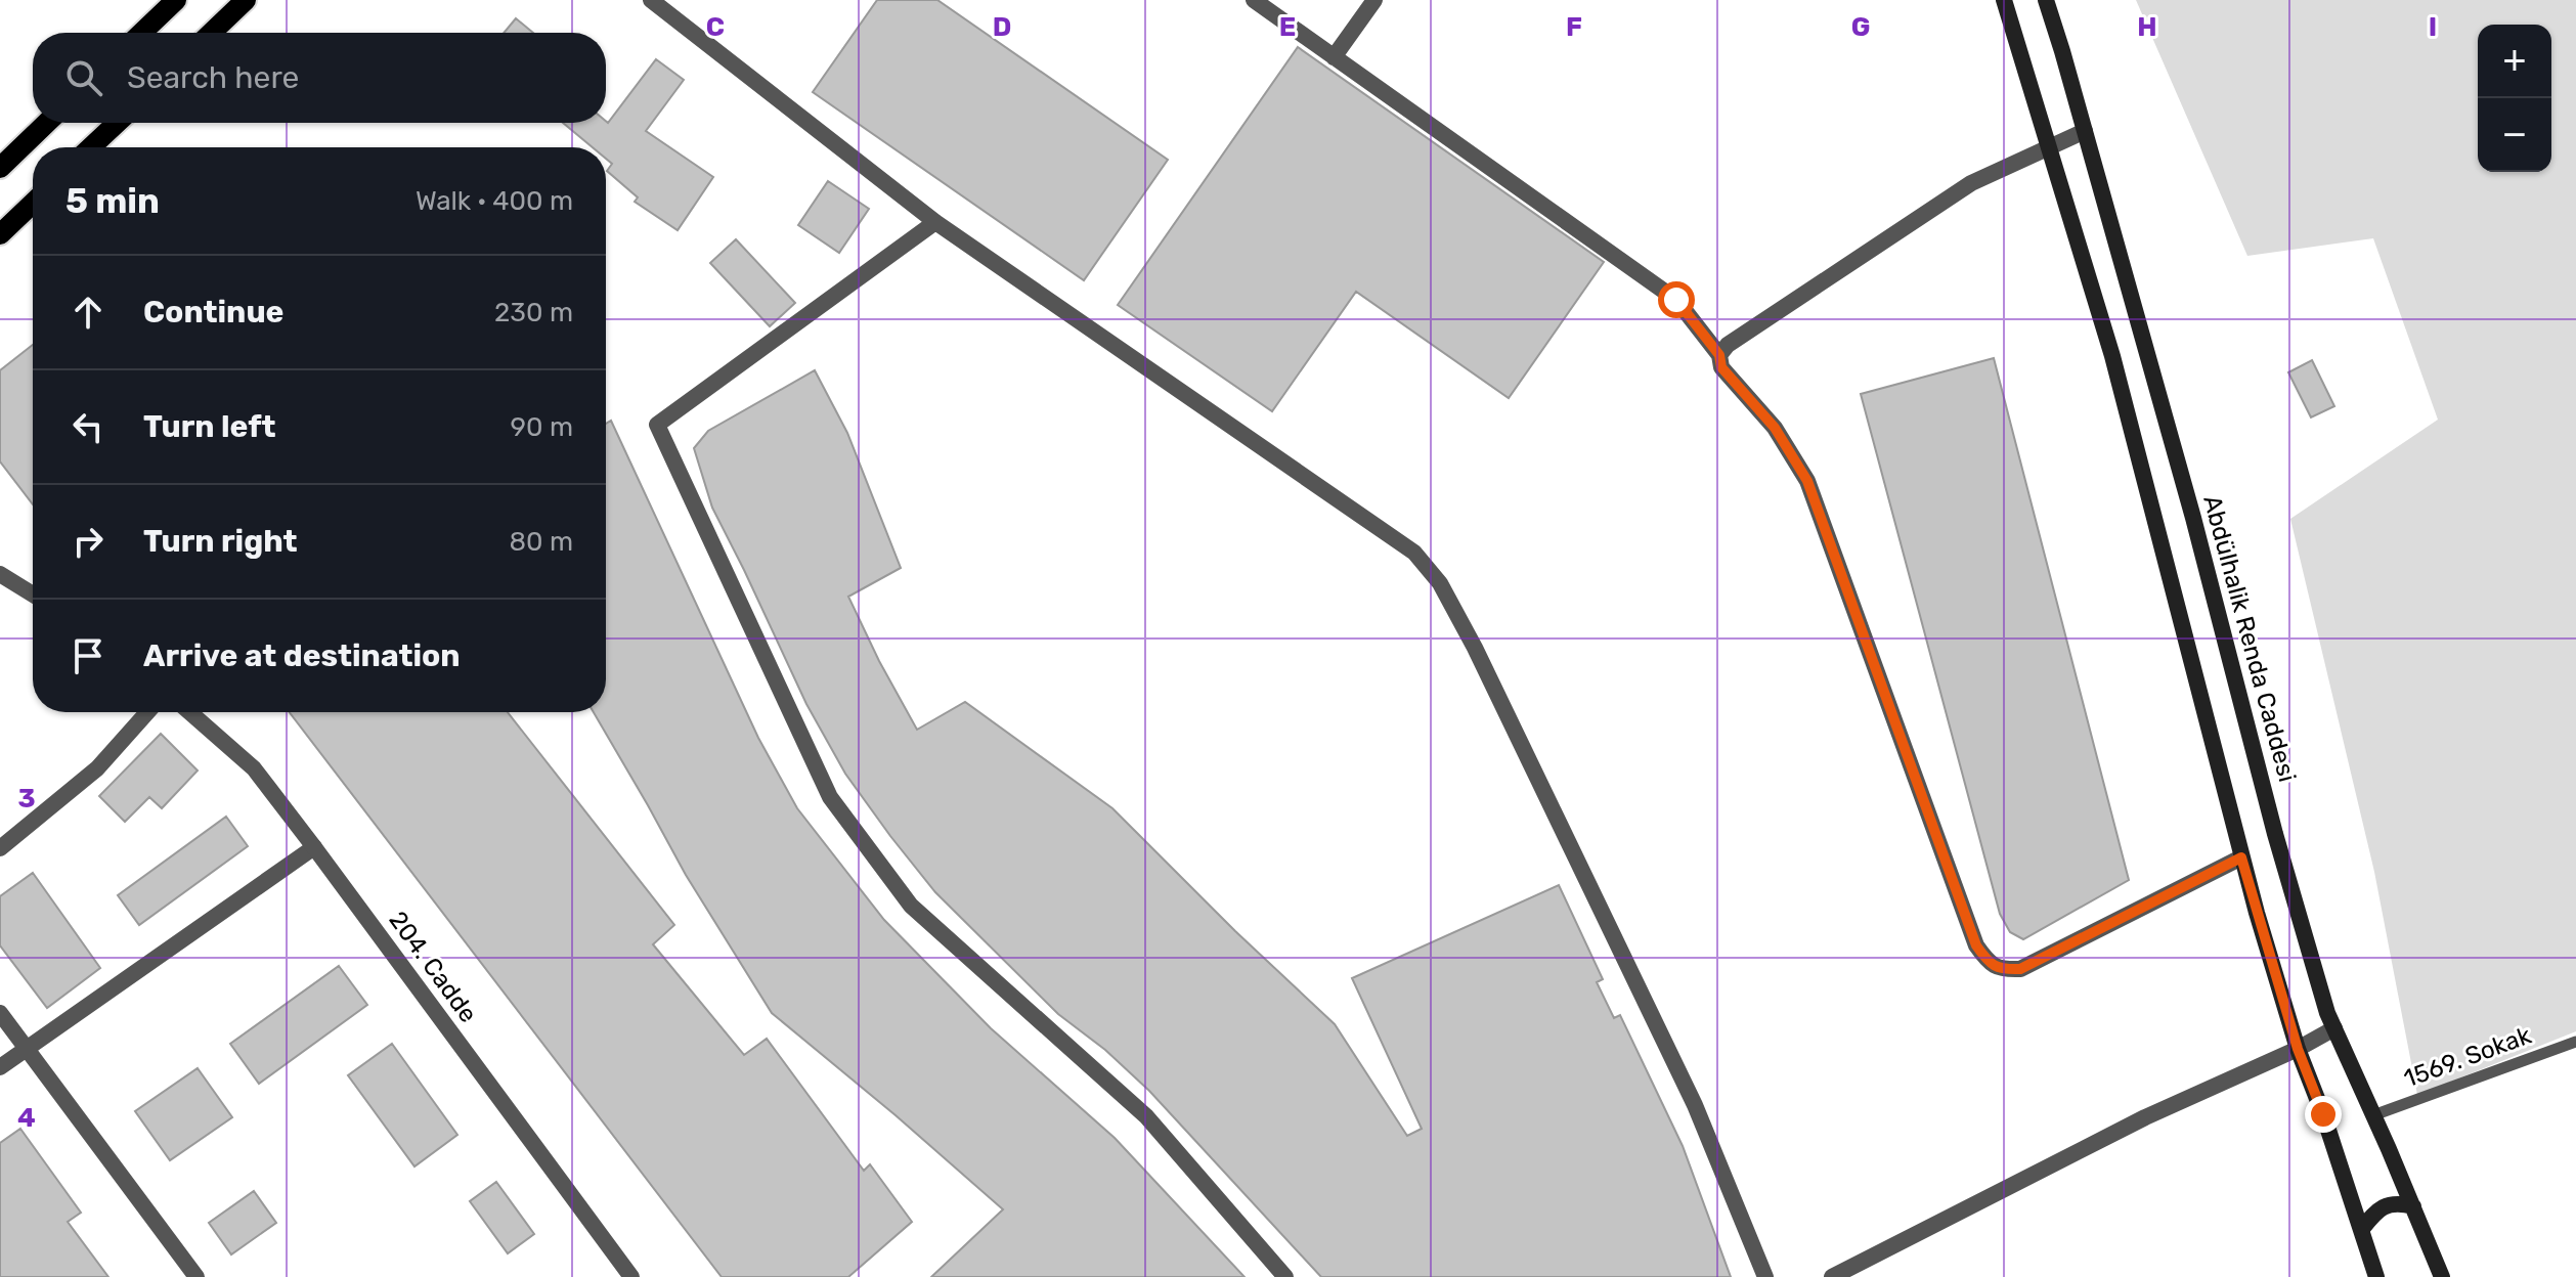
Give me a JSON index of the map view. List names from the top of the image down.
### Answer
{
  "streets": {
    "main road": ["Abdülhalik Renda Caddesi"],
    "street": ["204. Cadde"],
    "lane": ["1569. Sokak"]
  },
  "crossings": [
    ["Abdülhalik Renda Caddesi", "1569. Sokak"]
  ],
  "page": {
    "map_buttons": ["+", "−"],
    "search": "Search here",
    "heading": ["5 min", "Walk · 400 m"],
    "list": [
      ["Continue", "230 m"],
      ["Turn left", "90 m"],
      ["Turn right", "80 m"],
      "Arrive at destination"
    ]
  },
  "grid": {
    "columns": [
      "C",
      "D",
      "E",
      "F",
      "G",
      "H",
      "I"
    ],
    "rows": ["3", "4"]
  }
}
